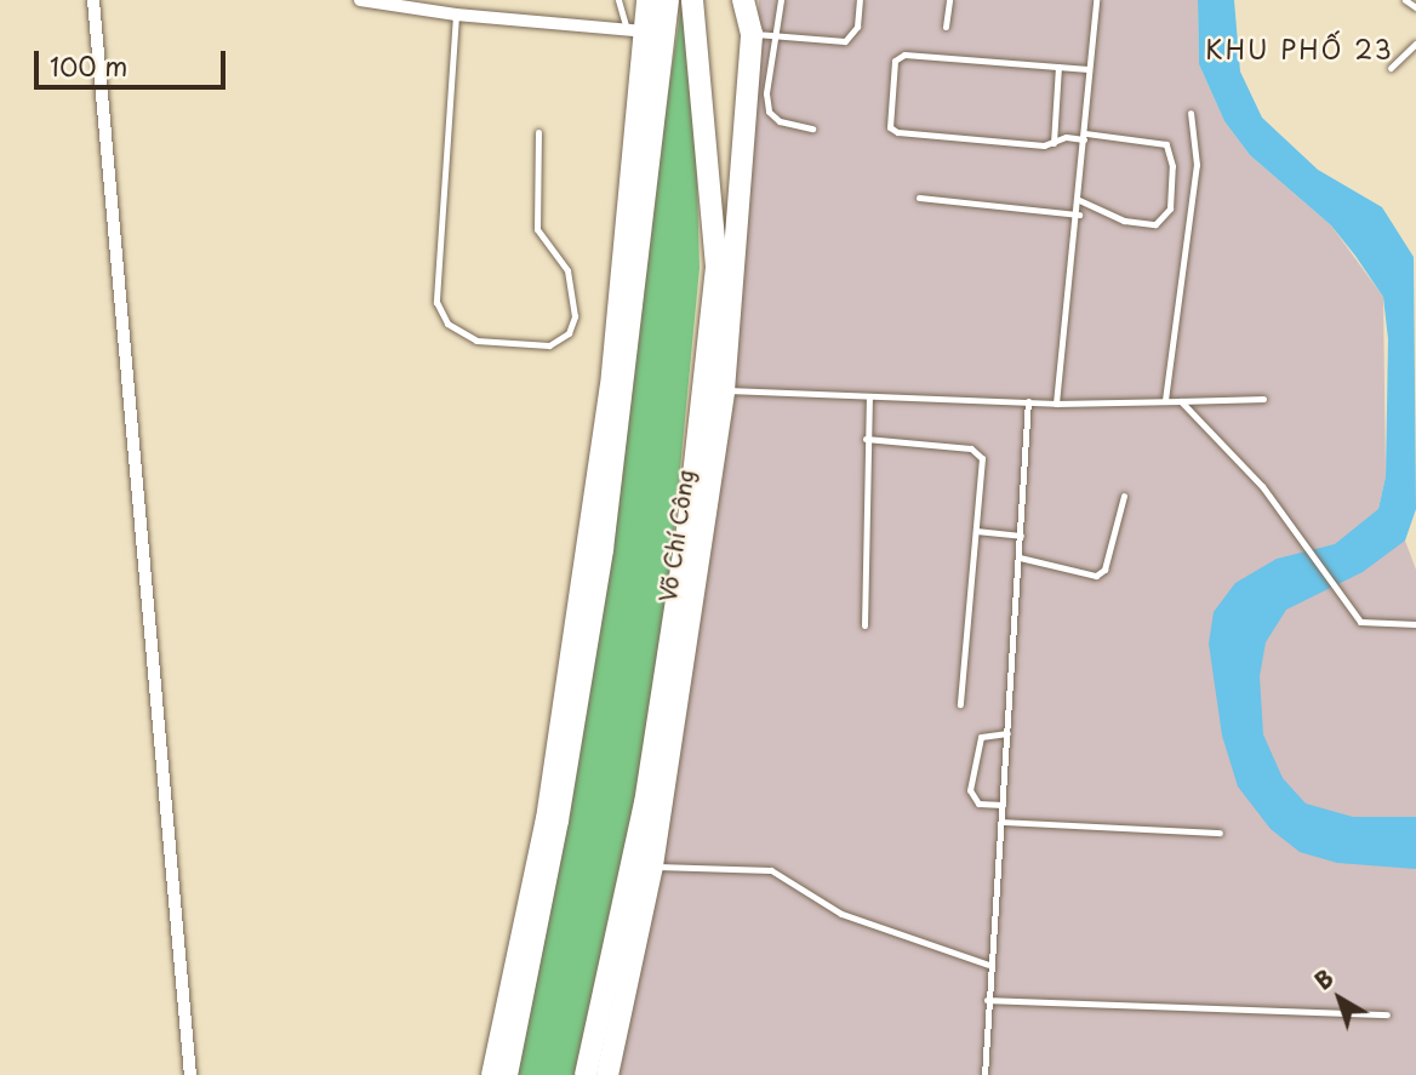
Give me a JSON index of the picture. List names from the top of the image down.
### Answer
{
  "streets": {
    "main road": ["Võ Chí Công"]
  },
  "districts": ["KHU PHỐ 23"],
  "scale_bar": "100 m",
  "north": "top left"
}
